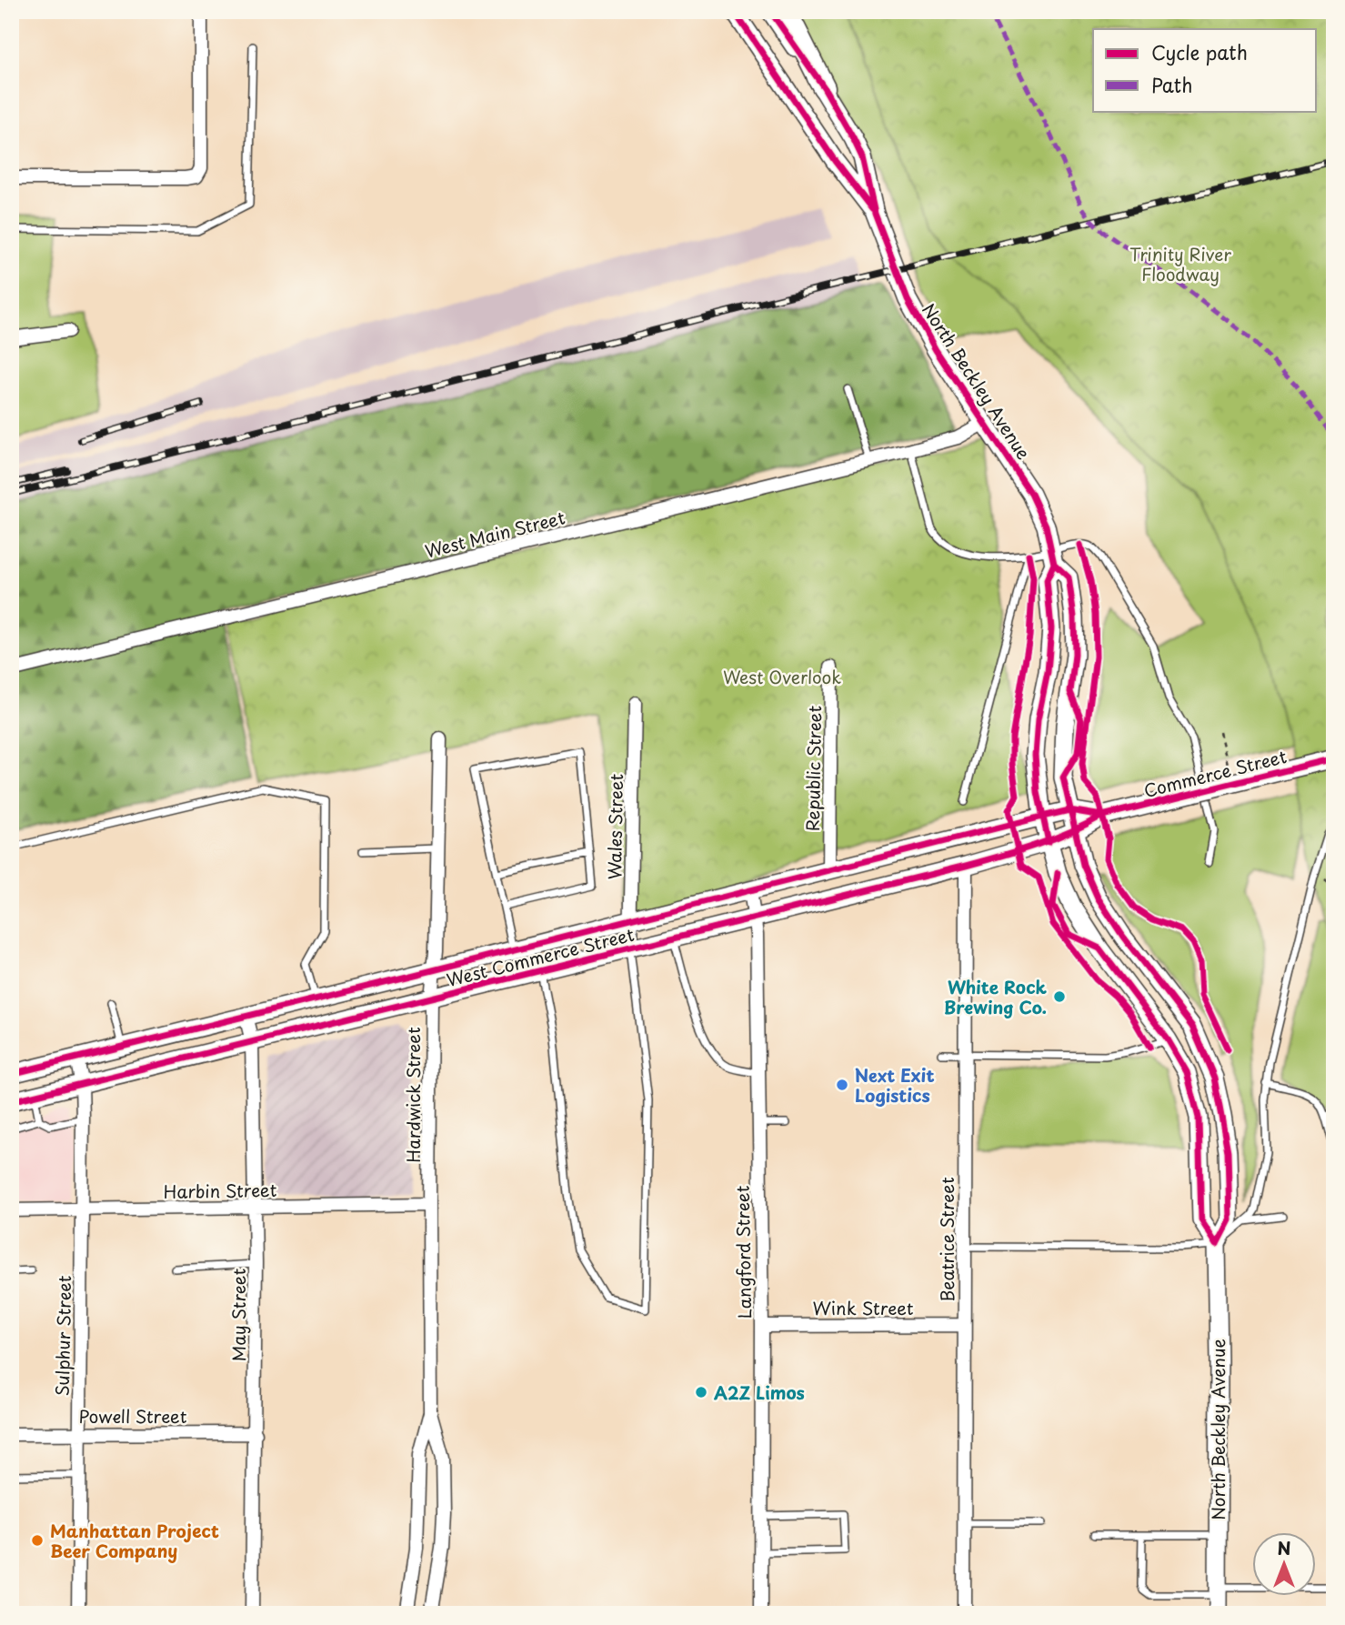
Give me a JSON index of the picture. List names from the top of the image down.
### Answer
{
  "streets": {
    "main road": ["North Beckley Avenue", "Commerce Street", "West Commerce Street"],
    "street": [
      "West Main Street",
      "Republic Street",
      "Wales Street",
      "Hardwick Street",
      "Harbin Street",
      "Beatrice Street",
      "Langford Street",
      "Wink Street",
      "May Street",
      "Sulphur Street",
      "Powell Street"
    ]
  },
  "crossings": [
    ["North Beckley Avenue", "West Main Street"],
    ["North Beckley Avenue", "Commerce Street"],
    ["North Beckley Avenue", "West Commerce Street"],
    ["Republic Street", "West Commerce Street"],
    ["Commerce Street", "West Commerce Street"],
    ["Wales Street", "West Commerce Street"],
    ["West Commerce Street", "Hardwick Street"],
    ["West Commerce Street", "Beatrice Street"],
    ["West Commerce Street", "Langford Street"],
    ["West Commerce Street", "May Street"],
    ["West Commerce Street", "Sulphur Street"],
    ["Hardwick Street", "Harbin Street"],
    ["Harbin Street", "May Street"],
    ["Harbin Street", "Sulphur Street"],
    ["Beatrice Street", "Wink Street"],
    ["Langford Street", "Wink Street"],
    ["May Street", "Powell Street"],
    ["Sulphur Street", "Powell Street"]
  ],
  "parks": ["Trinity River Floodway", "West Overlook"],
  "places": [
    "White Rock Brewing Co.",
    "Next Exit Logistics",
    "A2Z Limos",
    "Manhattan Project Beer Company"
  ],
  "legend": ["Cycle path", "Path"],
  "north": "top"
}
